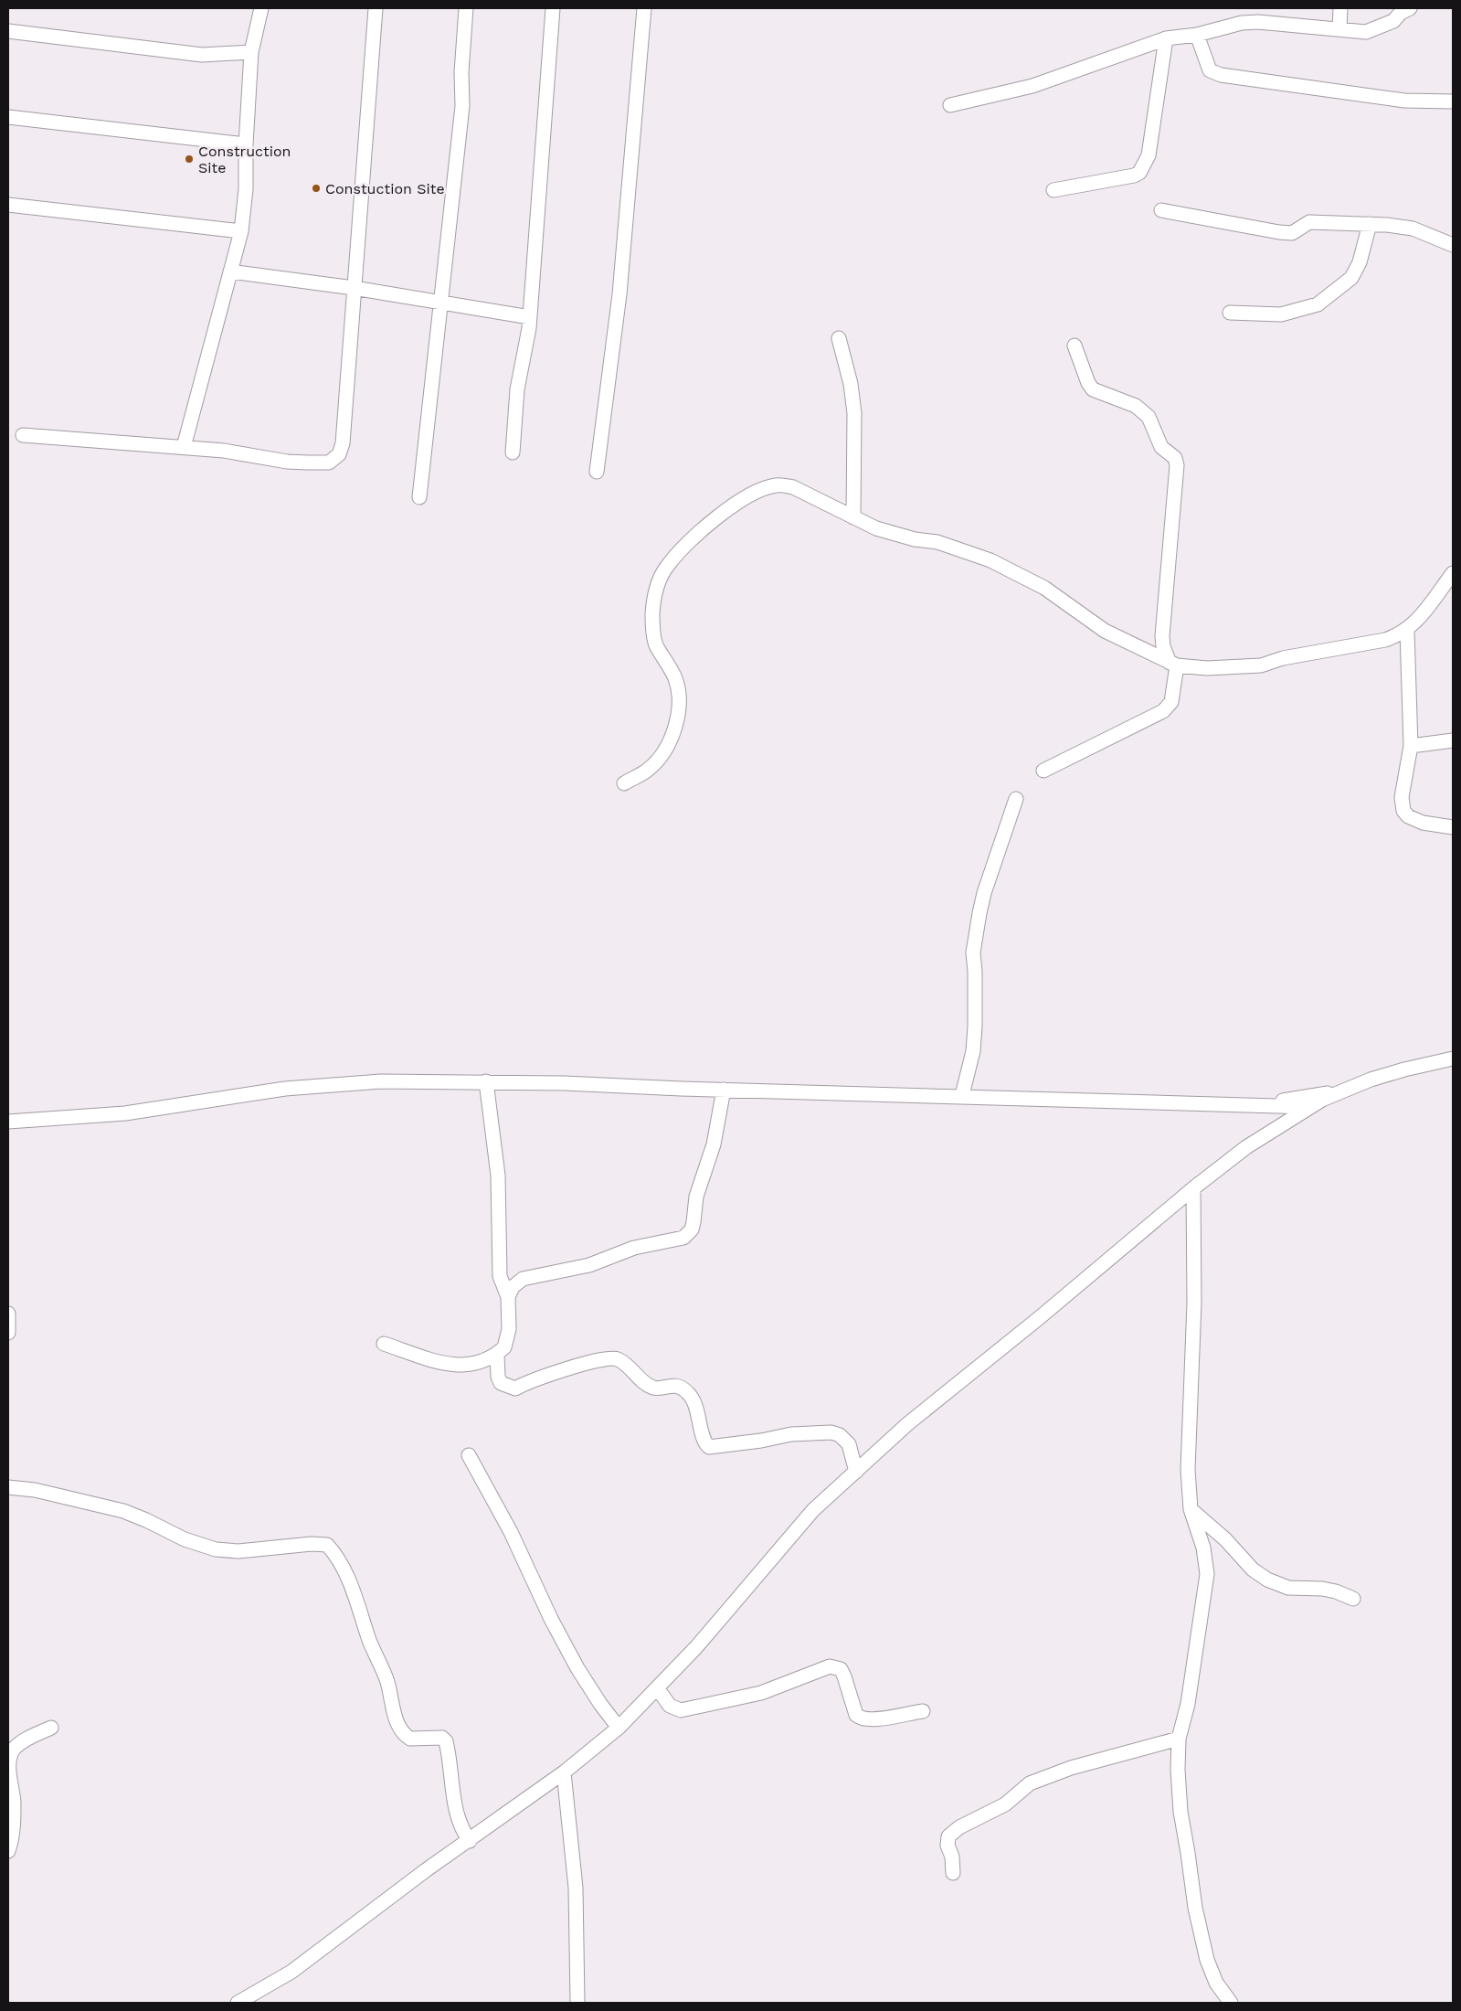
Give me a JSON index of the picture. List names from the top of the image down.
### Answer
{
  "places": ["Construction Site", "Constuction Site"]
}
